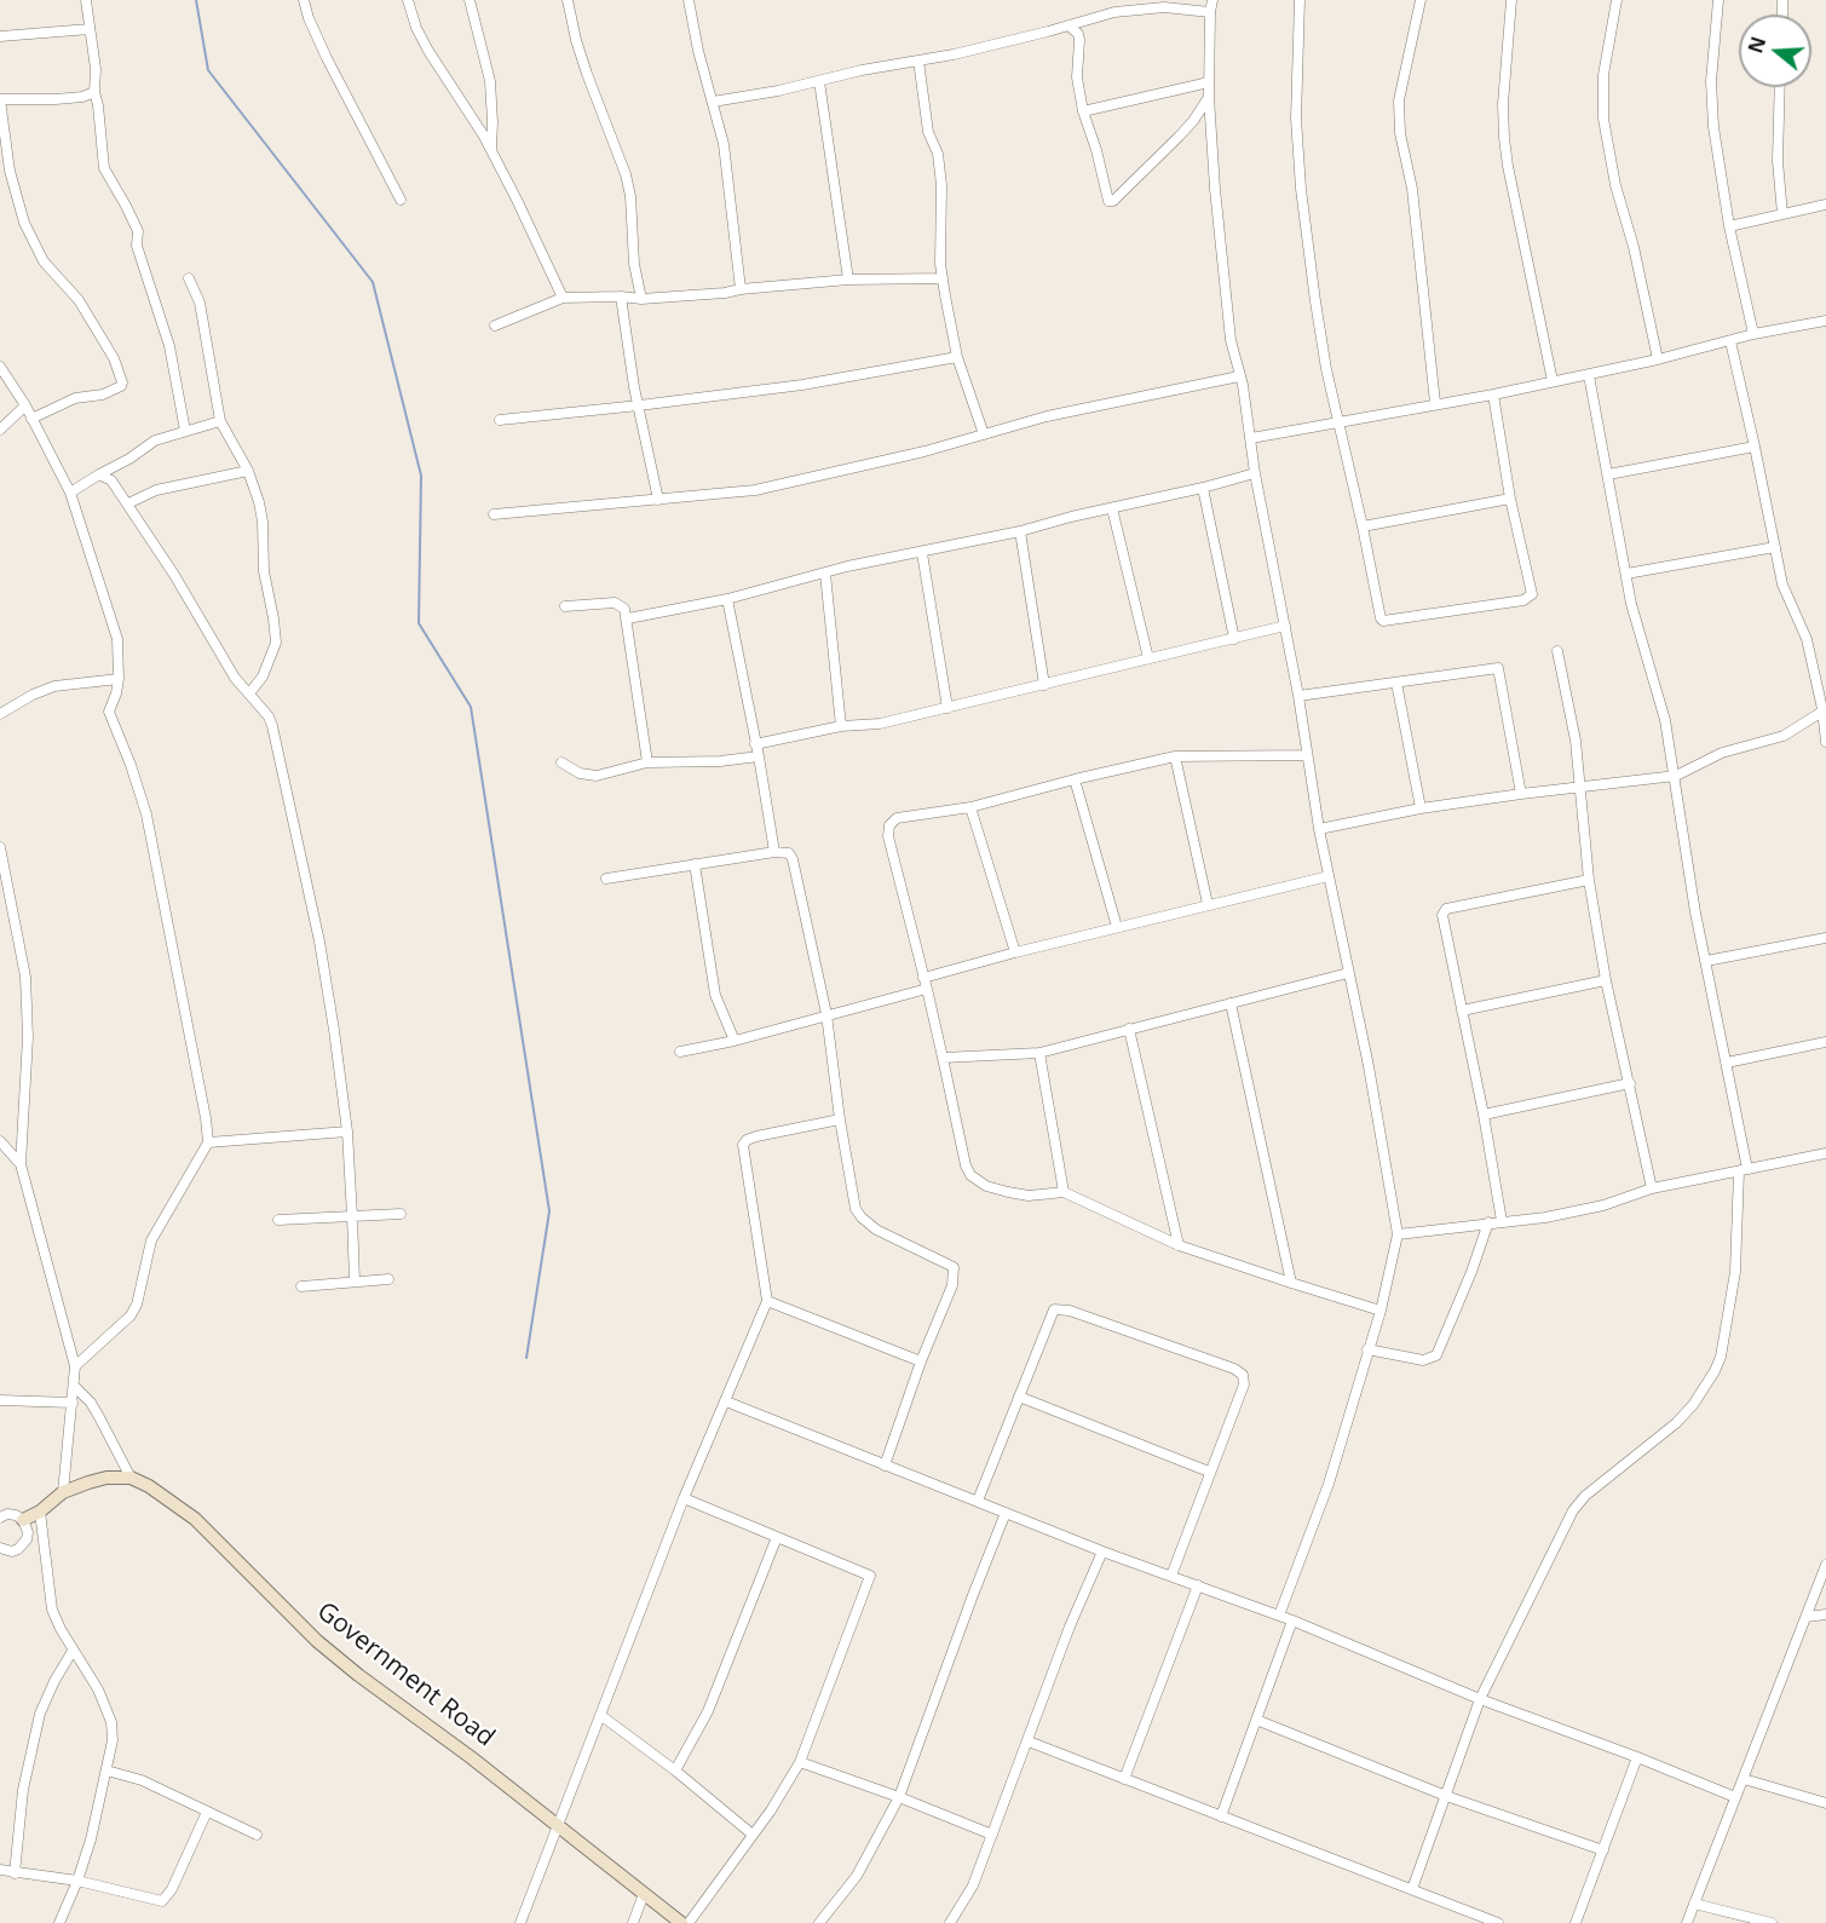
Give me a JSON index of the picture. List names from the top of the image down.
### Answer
{
  "streets": {
    "street": ["Government Road"]
  },
  "north": "left"
}
